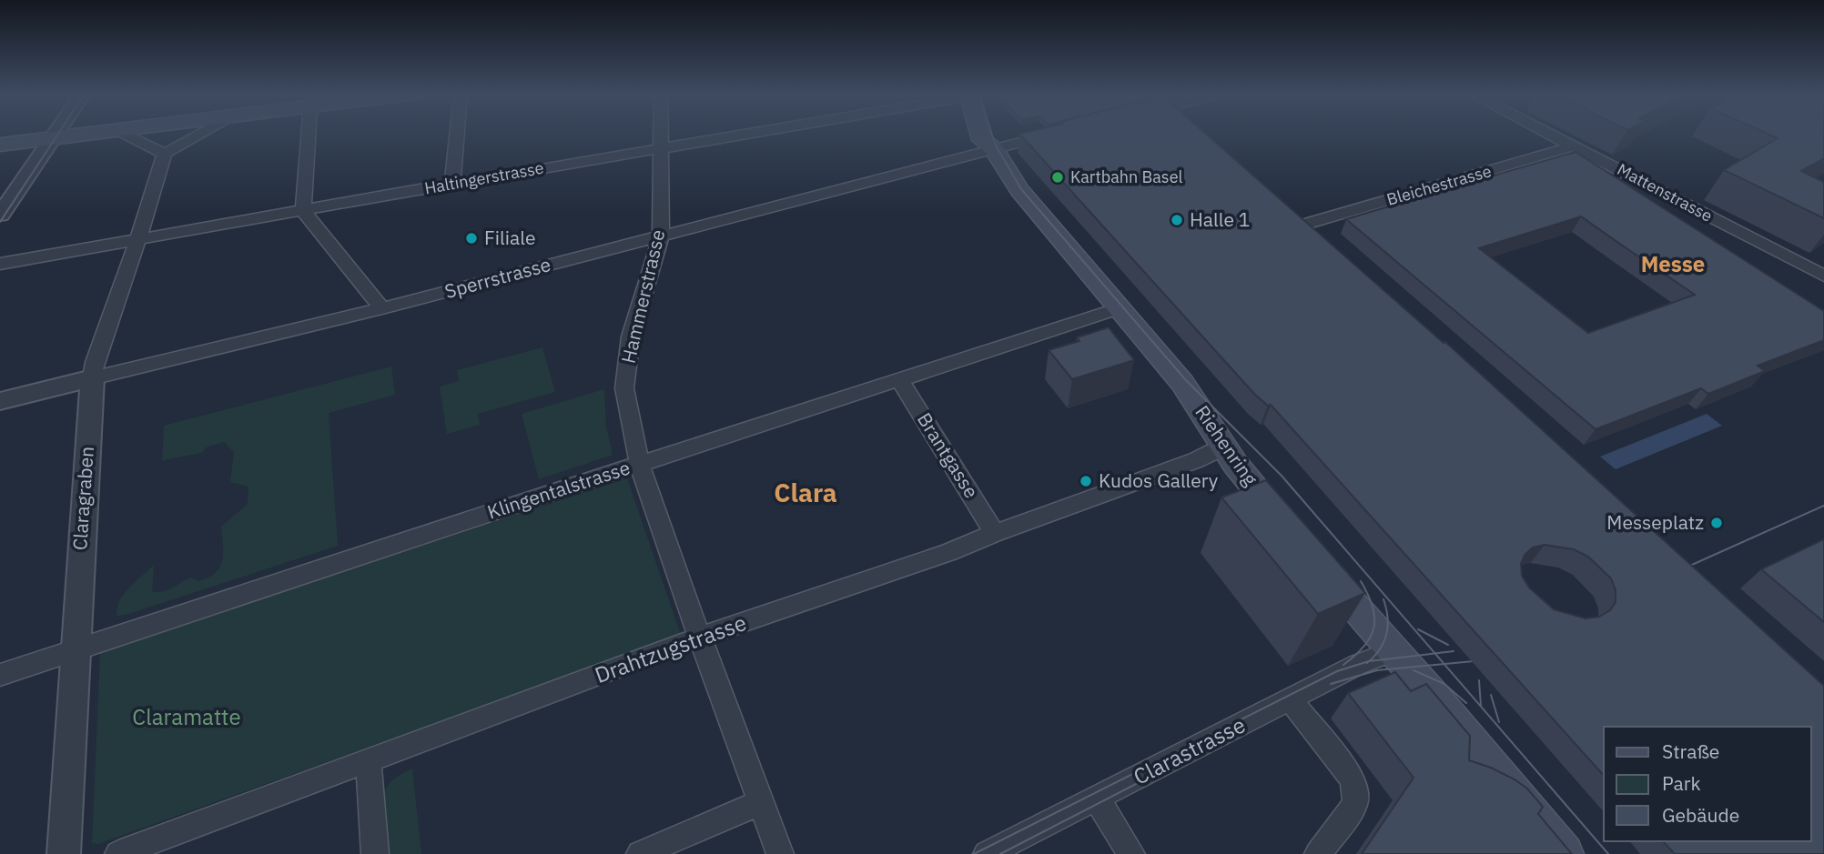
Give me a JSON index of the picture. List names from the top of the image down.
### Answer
{
  "streets": {
    "main road": ["Riehenring"],
    "street": [
      "Haltingerstrasse",
      "Bleichestrasse",
      "Mattenstrasse",
      "Sperrstrasse",
      "Hammerstrasse",
      "Brantgasse",
      "Klingentalstrasse",
      "Claragraben",
      "Drahtzugstrasse",
      "Clarastrasse"
    ]
  },
  "crossings": [
    ["Haltingerstrasse", "Hammerstrasse"],
    ["Haltingerstrasse", "Claragraben"],
    ["Bleichestrasse", "Mattenstrasse"],
    ["Sperrstrasse", "Hammerstrasse"],
    ["Sperrstrasse", "Riehenring"],
    ["Sperrstrasse", "Claragraben"],
    ["Hammerstrasse", "Klingentalstrasse"],
    ["Hammerstrasse", "Drahtzugstrasse"],
    ["Riehenring", "Klingentalstrasse"],
    ["Riehenring", "Drahtzugstrasse"],
    ["Riehenring", "Clarastrasse"],
    ["Brantgasse", "Klingentalstrasse"],
    ["Brantgasse", "Drahtzugstrasse"],
    ["Klingentalstrasse", "Claragraben"]
  ],
  "districts": ["Messe", "Clara"],
  "parks": ["Claramatte"],
  "places": [
    "Kartbahn Basel",
    "Halle 1",
    "Filiale",
    "Kudos Gallery",
    "Messeplatz"
  ],
  "legend": ["Straße", "Park", "Gebäude"]
}
